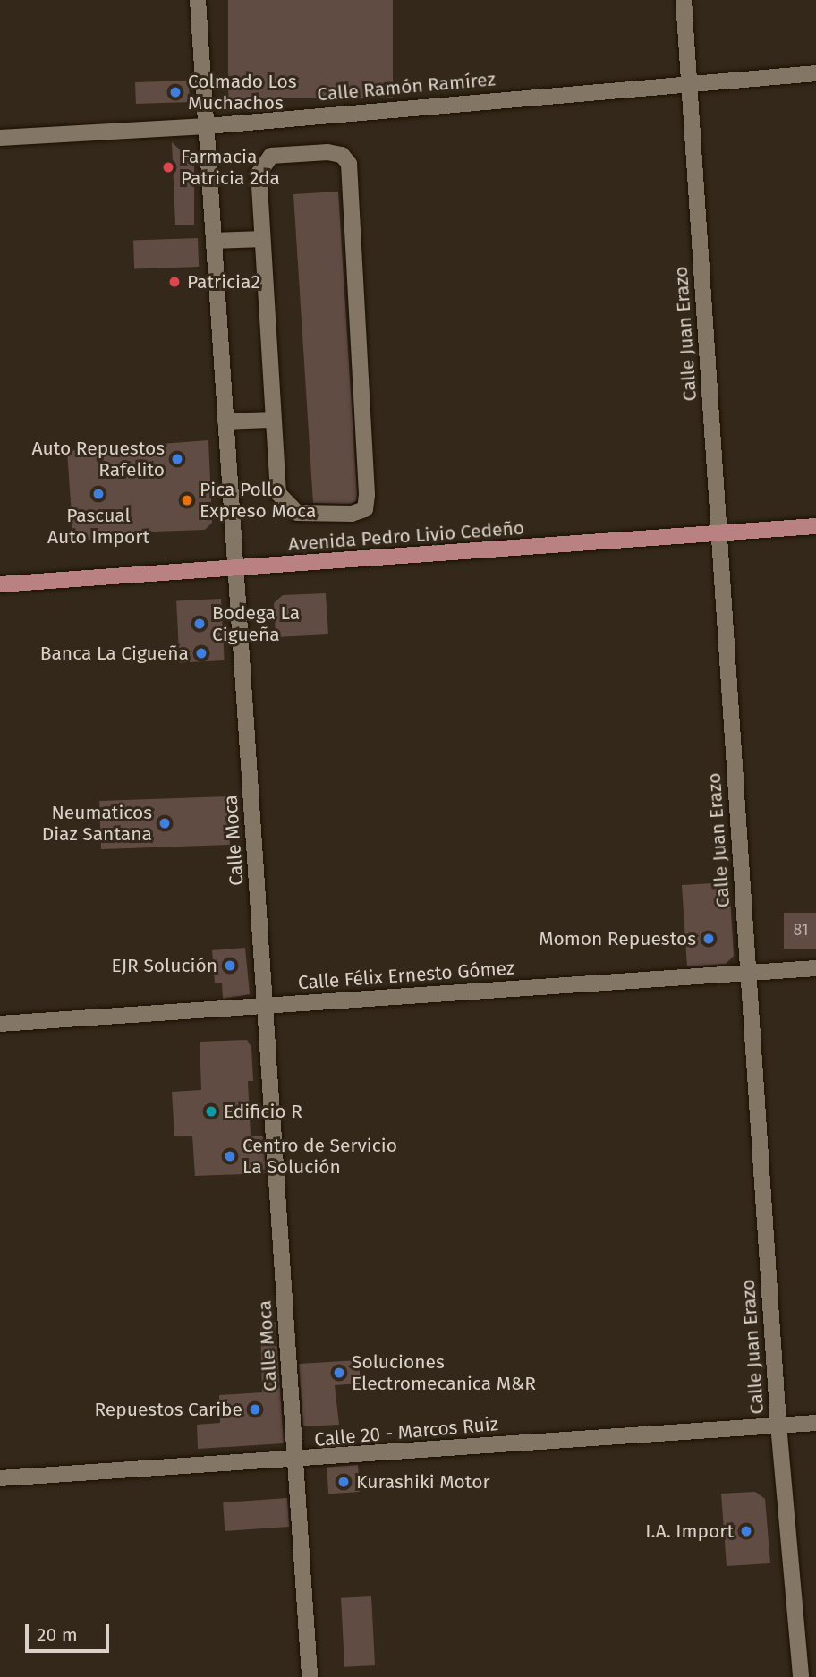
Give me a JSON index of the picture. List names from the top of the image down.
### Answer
{
  "streets": {
    "main road": ["Avenida Pedro Livio Cedeño"],
    "street": [
      "Calle Ramón Ramírez",
      "Calle Juan Erazo",
      "Calle Moca",
      "Calle Félix Ernesto Gómez",
      "Calle 20 - Marcos Ruiz"
    ]
  },
  "crossings": [
    ["Calle Ramón Ramírez", "Calle Juan Erazo"],
    ["Calle Ramón Ramírez", "Calle Moca"],
    ["Calle Juan Erazo", "Avenida Pedro Livio Cedeño"],
    ["Calle Juan Erazo", "Calle Félix Ernesto Gómez"],
    ["Calle Juan Erazo", "Calle 20 - Marcos Ruiz"],
    ["Avenida Pedro Livio Cedeño", "Calle Moca"],
    ["Calle Moca", "Calle Félix Ernesto Gómez"],
    ["Calle Moca", "Calle 20 - Marcos Ruiz"]
  ],
  "places": [
    "Colmado Los Muchachos",
    "Farmacia Patricia 2da",
    "Patricia2",
    "Auto Repuestos Rafelito",
    "Pascual Auto Import",
    "Pica Pollo Expreso Moca",
    "Bodega La Cigueña",
    "Banca La Cigueña",
    "Neumaticos Diaz Santana",
    "Momon Repuestos",
    "EJR Solución",
    "Edificio R",
    "Centro de Servicio La Solución",
    "Soluciones Electromecanica M&R",
    "Repuestos Caribe",
    "Kurashiki Motor",
    "I.A. Import"
  ],
  "house_numbers": ["81"],
  "scale_bar": "20 m"
}
